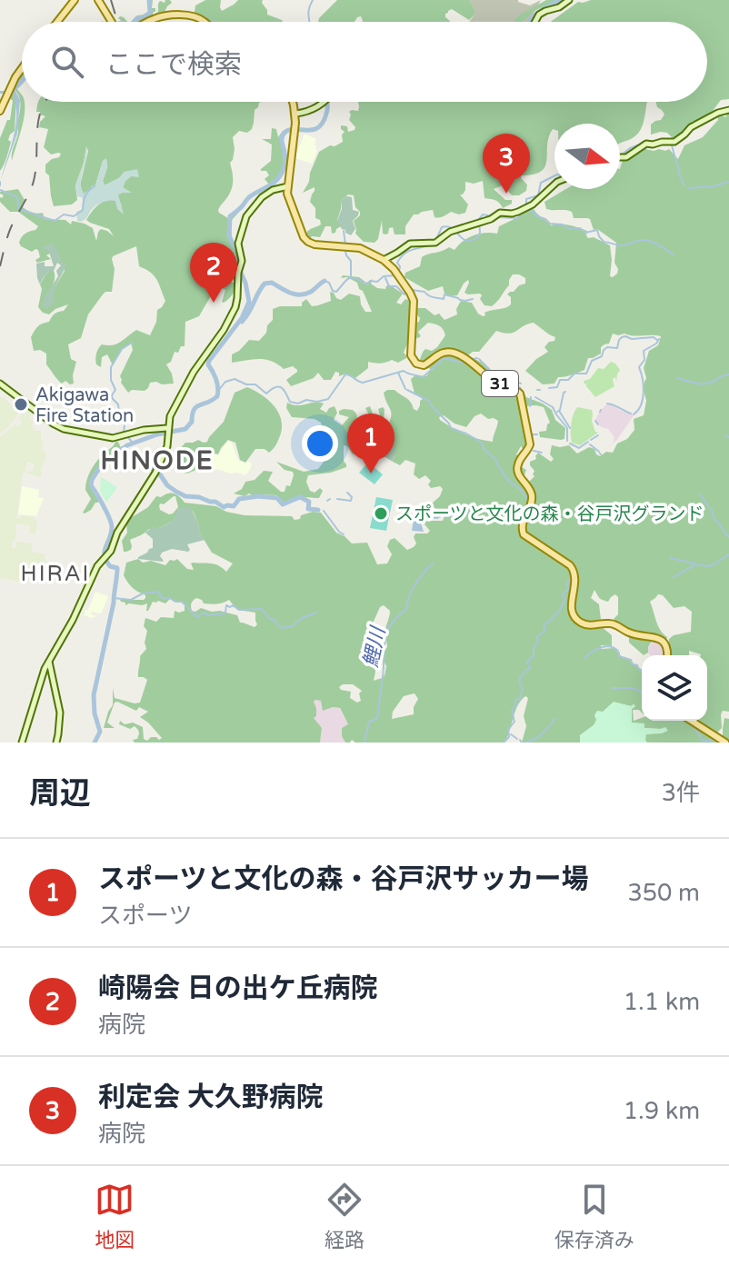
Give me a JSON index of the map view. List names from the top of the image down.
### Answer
{
  "streets": {
    "main road": ["31"]
  },
  "districts": ["HINODE", "HIRAI"],
  "water": ["鯉川"],
  "places": ["Akigawa Fire Station", "スポーツと文化の森・谷戸沢グランド"],
  "north": "right",
  "page": {
    "search": "ここで検索",
    "pins": ["3", "2", "1"],
    "heading": ["周辺", "3件"],
    "list": [
      {
        "mark": "1",
        "name": "スポーツと文化の森・谷戸沢サッカー場",
        "note": "スポーツ",
        "value": "350 m"
      },
      {
        "mark": "2",
        "name": "崎陽会 日の出ケ丘病院",
        "note": "病院",
        "value": "1.1 km"
      },
      {
        "mark": "3",
        "name": "利定会 大久野病院",
        "note": "病院",
        "value": "1.9 km"
      }
    ],
    "nav": ["地図", "経路", "保存済み"]
  }
}
